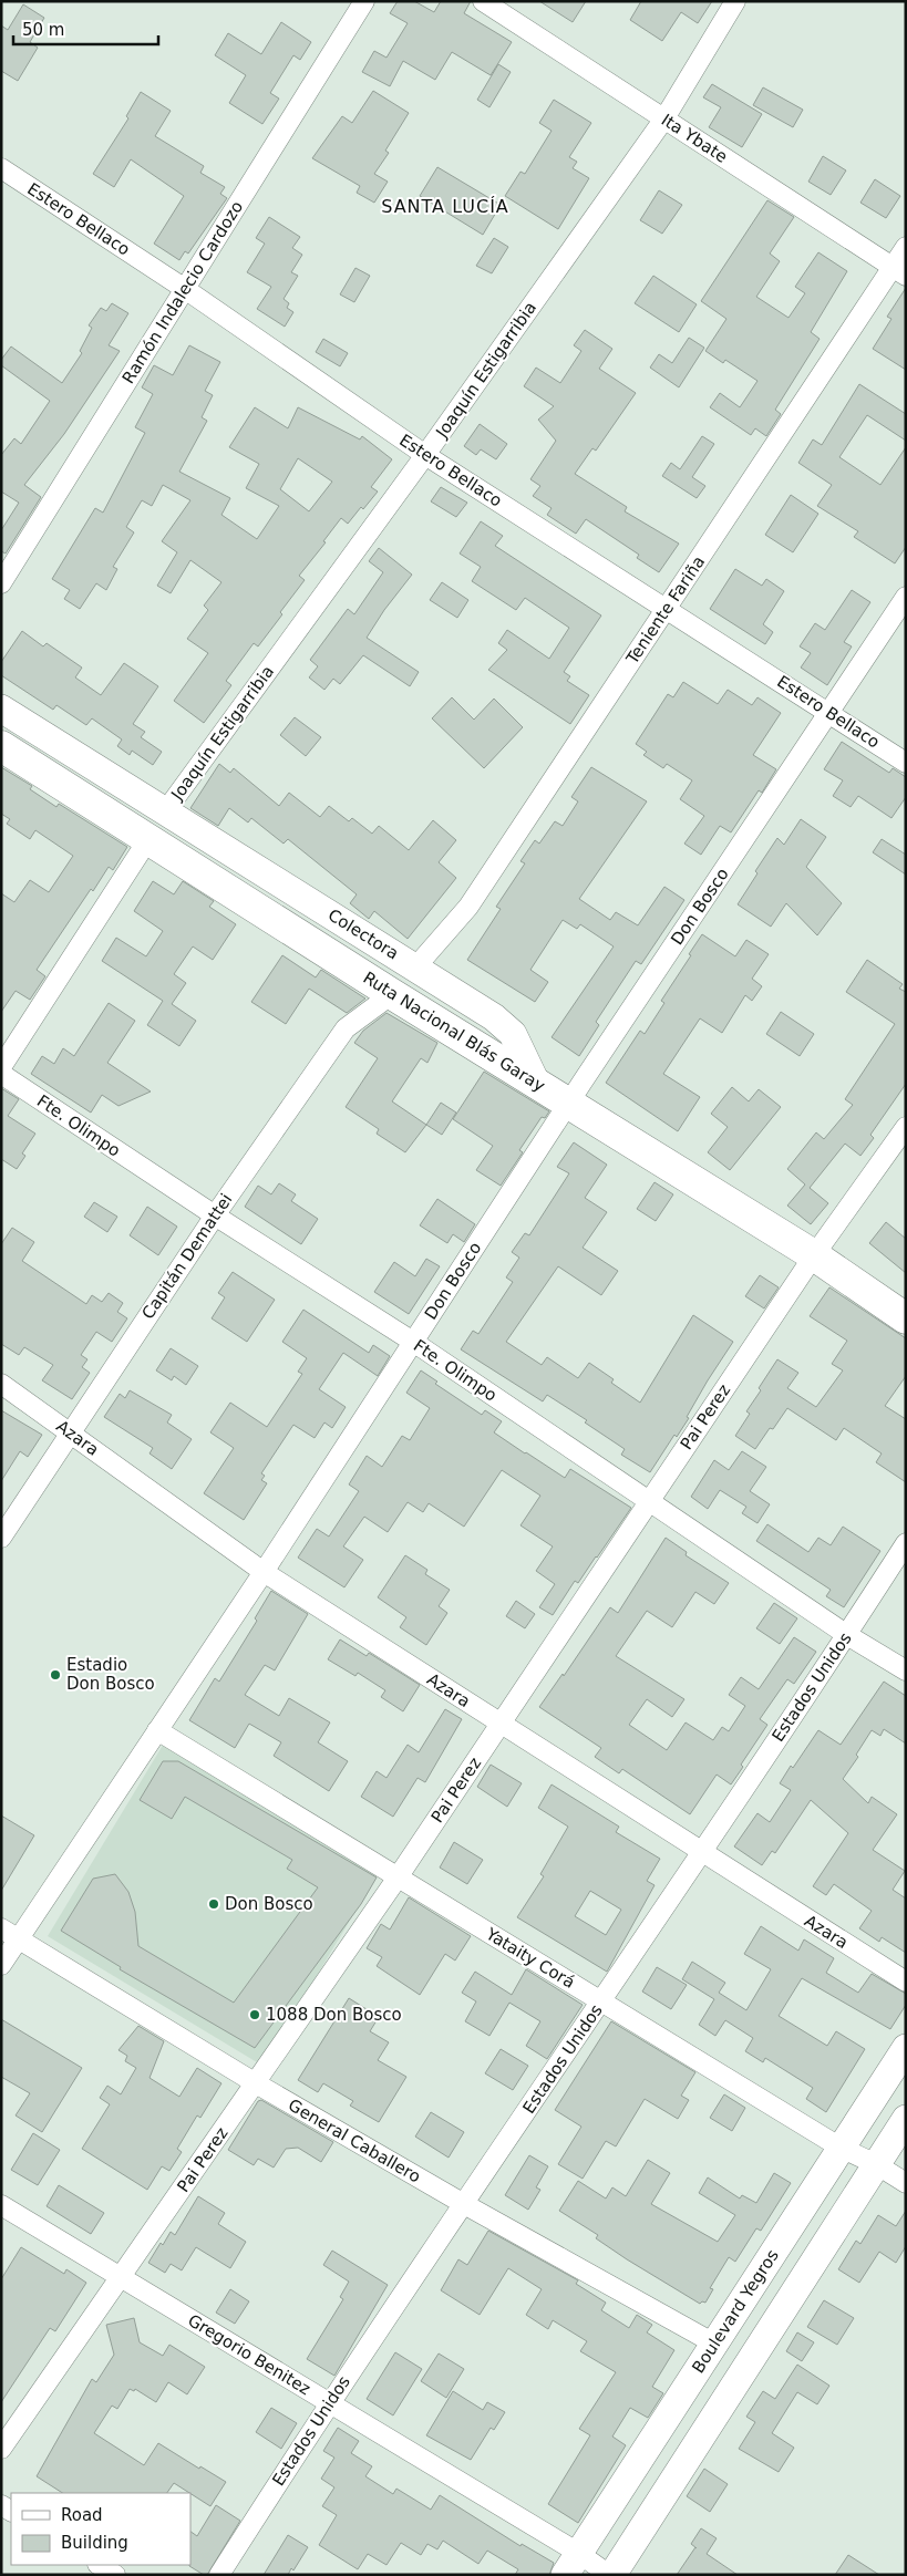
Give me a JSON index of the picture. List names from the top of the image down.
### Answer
{
  "streets": {
    "highway": ["Ruta Nacional Blás Garay"],
    "main road": ["Colectora", "Boulevard Yegros"],
    "street": [
      "Ita Ybate",
      "Estero Bellaco",
      "Ramón Indalecio Cardozo",
      "Joaquín Estigarribia",
      "Teniente Fariña",
      "Don Bosco",
      "Fte. Olimpo",
      "Capitán Demattei",
      "Pai Perez",
      "Azara",
      "Estados Unidos",
      "Yataity Corá",
      "General Caballero",
      "Gregorio Benitez"
    ]
  },
  "crossings": [
    ["Ita Ybate", "Joaquín Estigarribia"],
    ["Ita Ybate", "Teniente Fariña"],
    ["Estero Bellaco", "Ramón Indalecio Cardozo"],
    ["Estero Bellaco", "Joaquín Estigarribia"],
    ["Estero Bellaco", "Teniente Fariña"],
    ["Estero Bellaco", "Don Bosco"],
    ["Joaquín Estigarribia", "Colectora"],
    ["Teniente Fariña", "Colectora"],
    ["Don Bosco", "Ruta Nacional Blás Garay"],
    ["Don Bosco", "Fte. Olimpo"],
    ["Don Bosco", "Azara"],
    ["Don Bosco", "Yataity Corá"],
    ["Don Bosco", "General Caballero"],
    ["Colectora", "Ruta Nacional Blás Garay"],
    ["Ruta Nacional Blás Garay", "Capitán Demattei"],
    ["Ruta Nacional Blás Garay", "Pai Perez"],
    ["Fte. Olimpo", "Capitán Demattei"],
    ["Fte. Olimpo", "Pai Perez"],
    ["Fte. Olimpo", "Estados Unidos"],
    ["Capitán Demattei", "Azara"],
    ["Pai Perez", "Azara"],
    ["Pai Perez", "Yataity Corá"],
    ["Pai Perez", "General Caballero"],
    ["Pai Perez", "Gregorio Benitez"],
    ["Azara", "Estados Unidos"],
    ["Estados Unidos", "Yataity Corá"],
    ["Estados Unidos", "General Caballero"],
    ["Estados Unidos", "Gregorio Benitez"],
    ["Yataity Corá", "Boulevard Yegros"],
    ["General Caballero", "Boulevard Yegros"],
    ["Boulevard Yegros", "Gregorio Benitez"]
  ],
  "districts": ["SANTA LUCÍA"],
  "places": ["Estadio Don Bosco", "Don Bosco", "1088 Don Bosco"],
  "legend": ["Road", "Building"],
  "scale_bar": "50 m"
}
